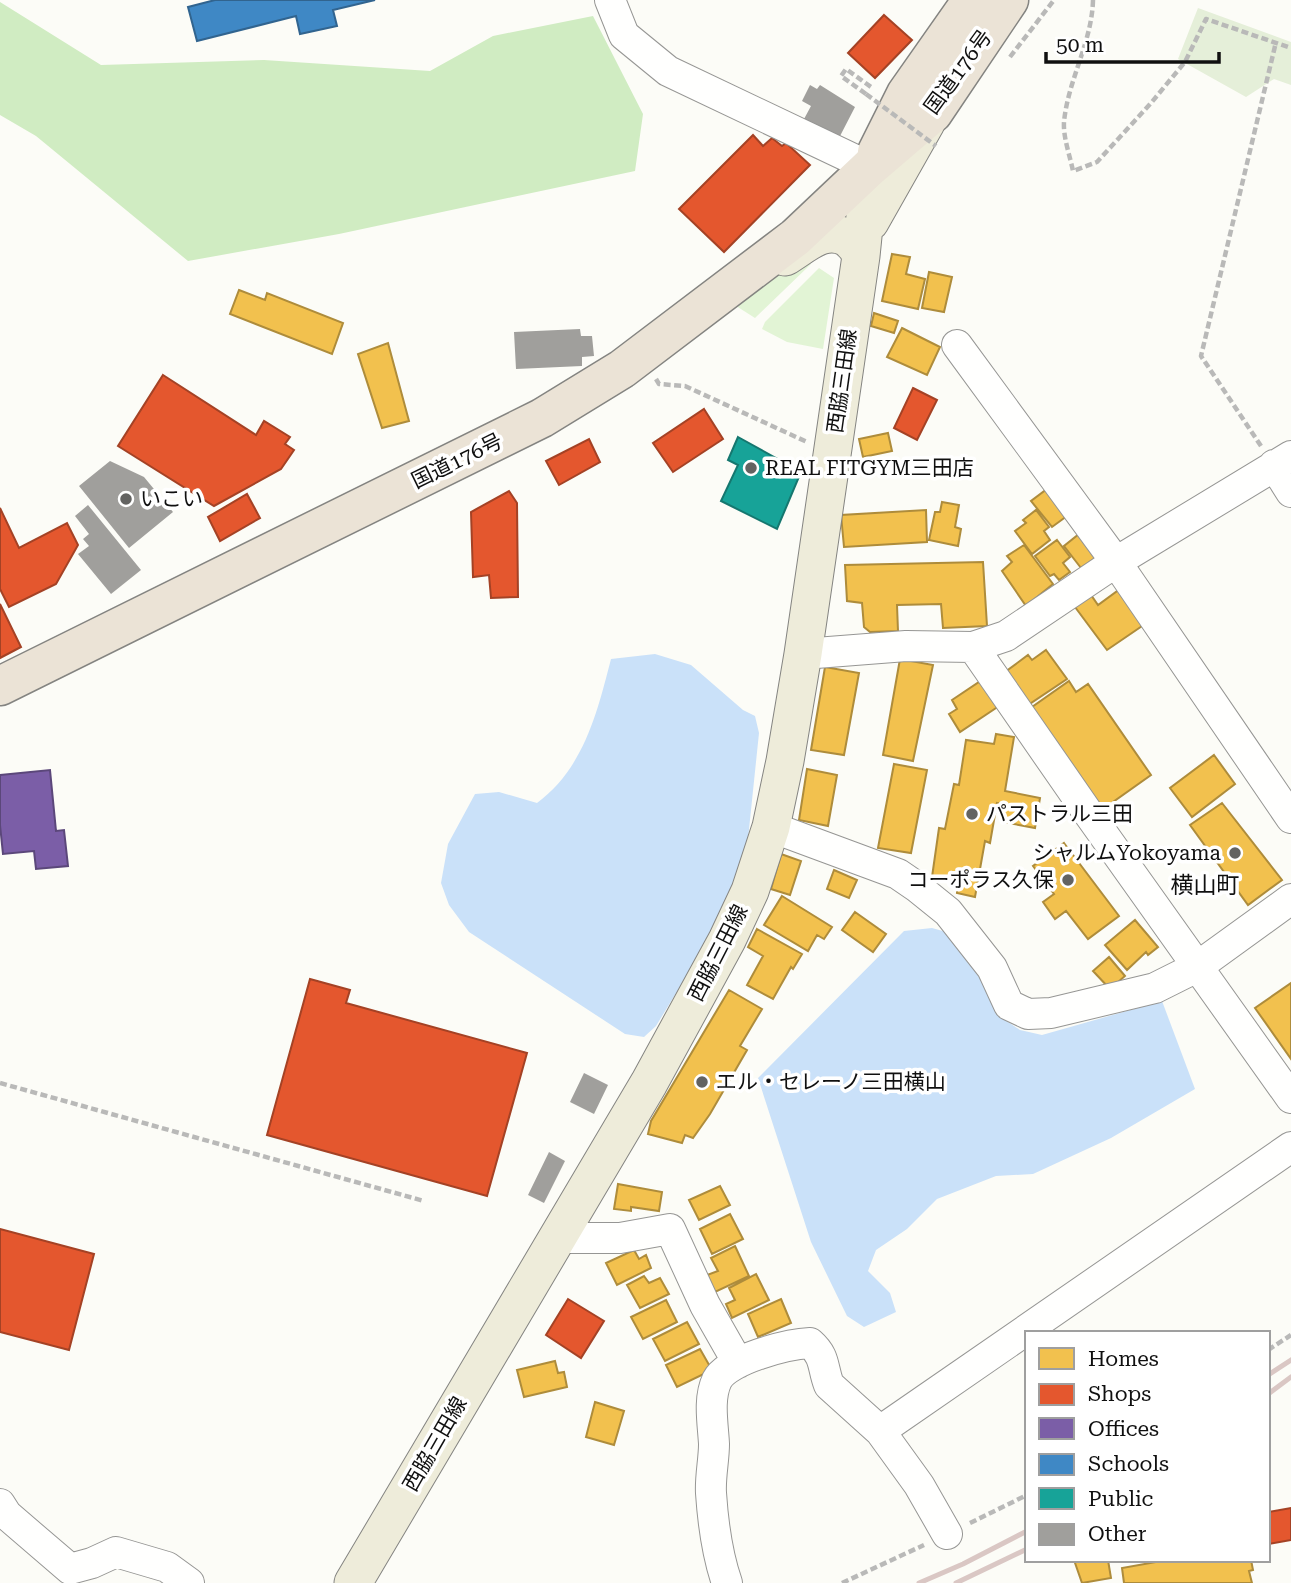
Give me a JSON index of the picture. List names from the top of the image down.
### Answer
{
  "streets": {
    "highway": ["国道176号"],
    "main road": ["西脇三田線"]
  },
  "crossings": [
    ["国道176号", "西脇三田線"]
  ],
  "districts": ["横山町"],
  "places": [
    "REAL FITGYM三田店",
    "いこい",
    "パストラル三田",
    "シャルムYokoyama",
    "コーポラス久保",
    "エル・セレーノ三田横山"
  ],
  "legend": [
    "Homes",
    "Shops",
    "Offices",
    "Schools",
    "Public",
    "Other"
  ],
  "scale_bar": "50 m"
}
